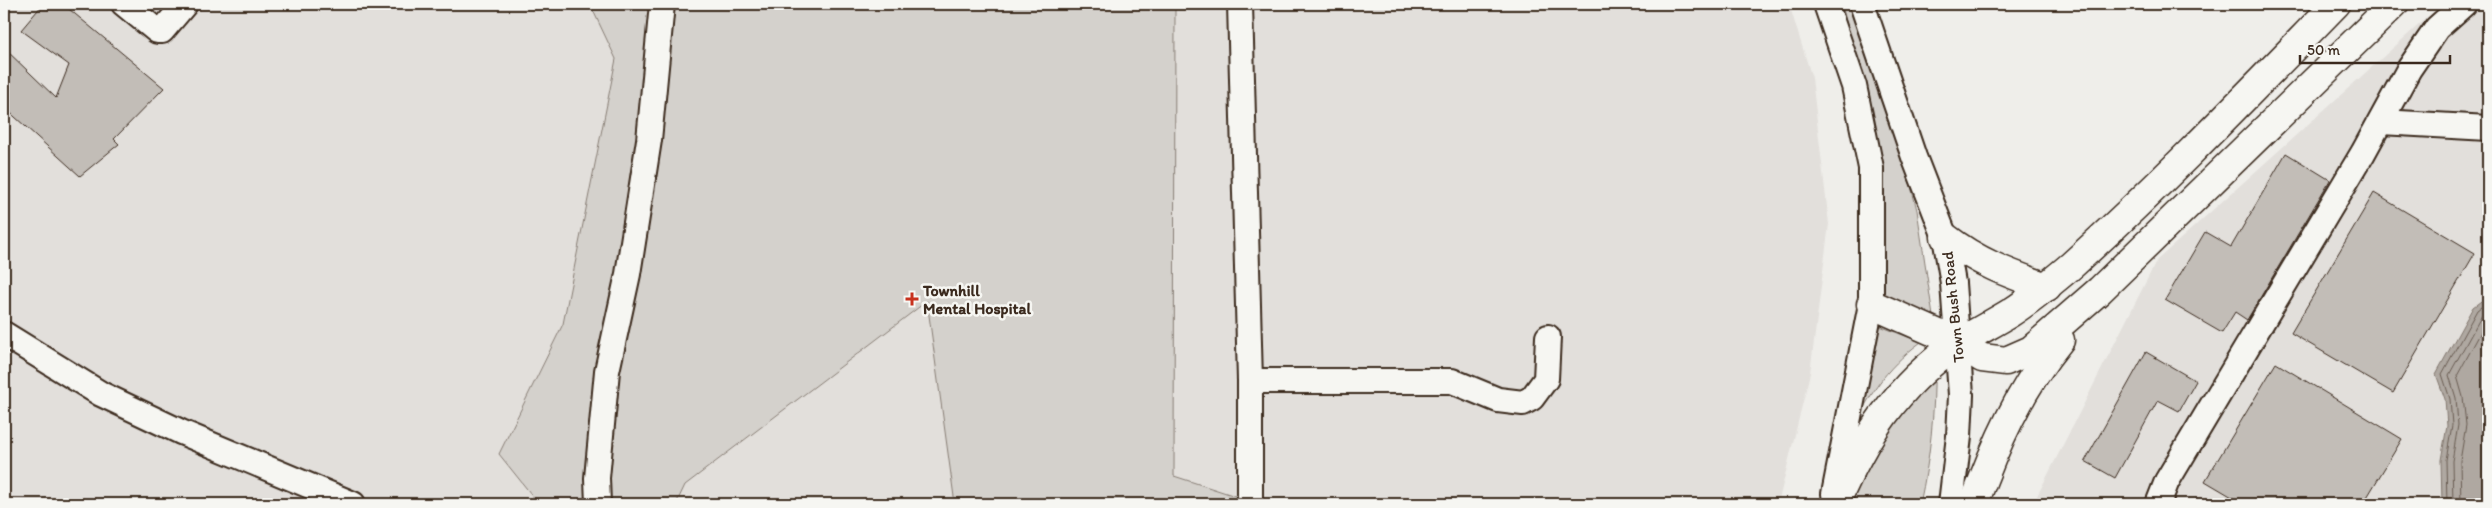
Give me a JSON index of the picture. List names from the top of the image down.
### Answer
{
  "streets": {
    "street": ["Town Bush Road"]
  },
  "places": {
    "health": ["Townhill Mental Hospital"]
  },
  "scale_bar": "50 m"
}
